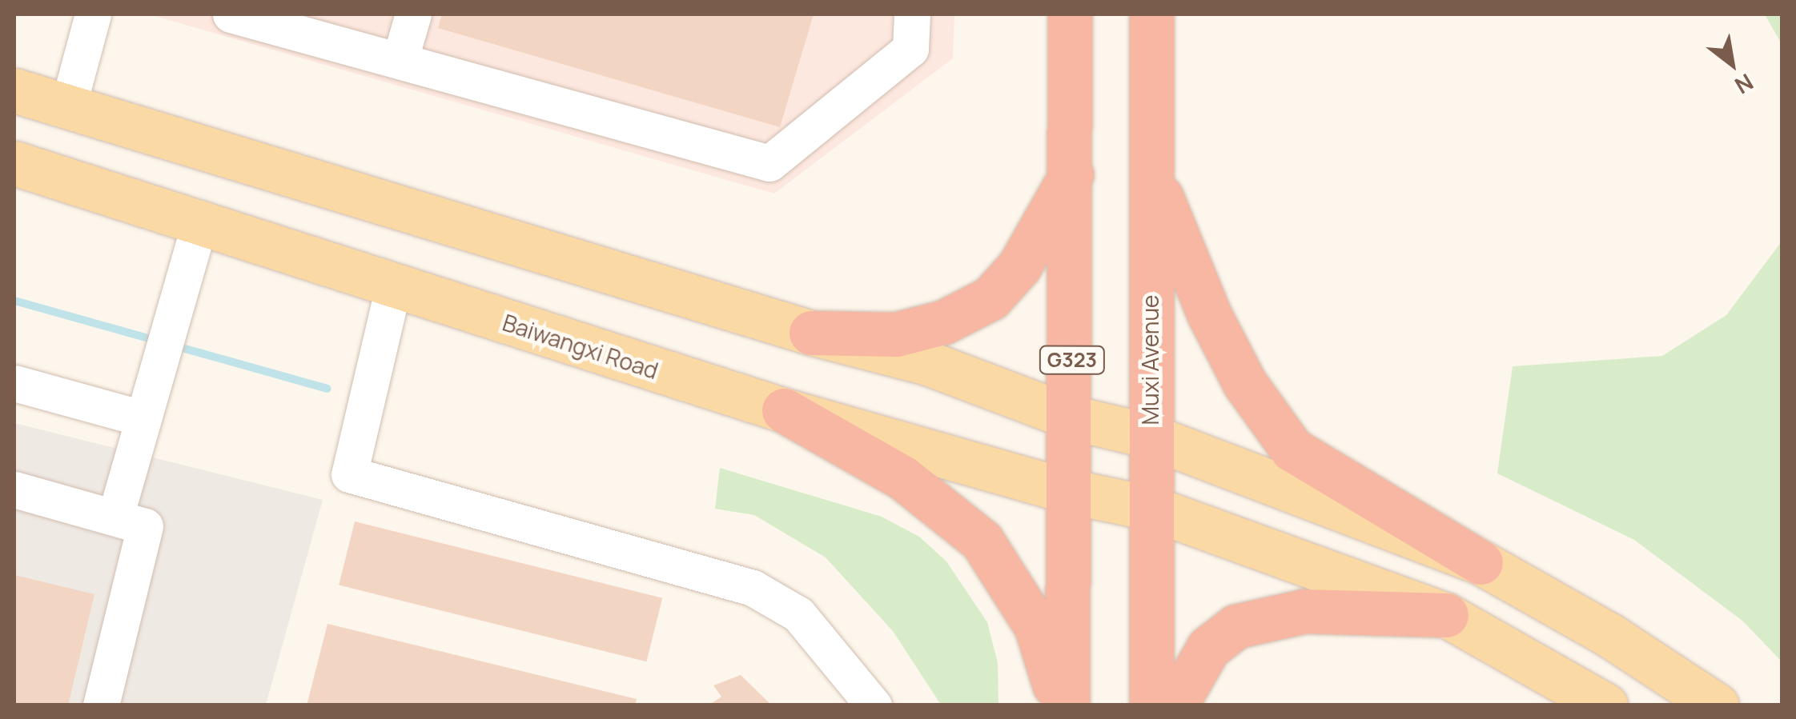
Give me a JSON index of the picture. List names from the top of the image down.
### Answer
{
  "streets": {
    "highway": ["G323", "Muxi Avenue"],
    "main road": ["Baiwangxi Road"]
  },
  "crossings": [
    ["Baiwangxi Road", "G323"],
    ["Baiwangxi Road", "Muxi Avenue"]
  ],
  "north": "bottom right"
}
